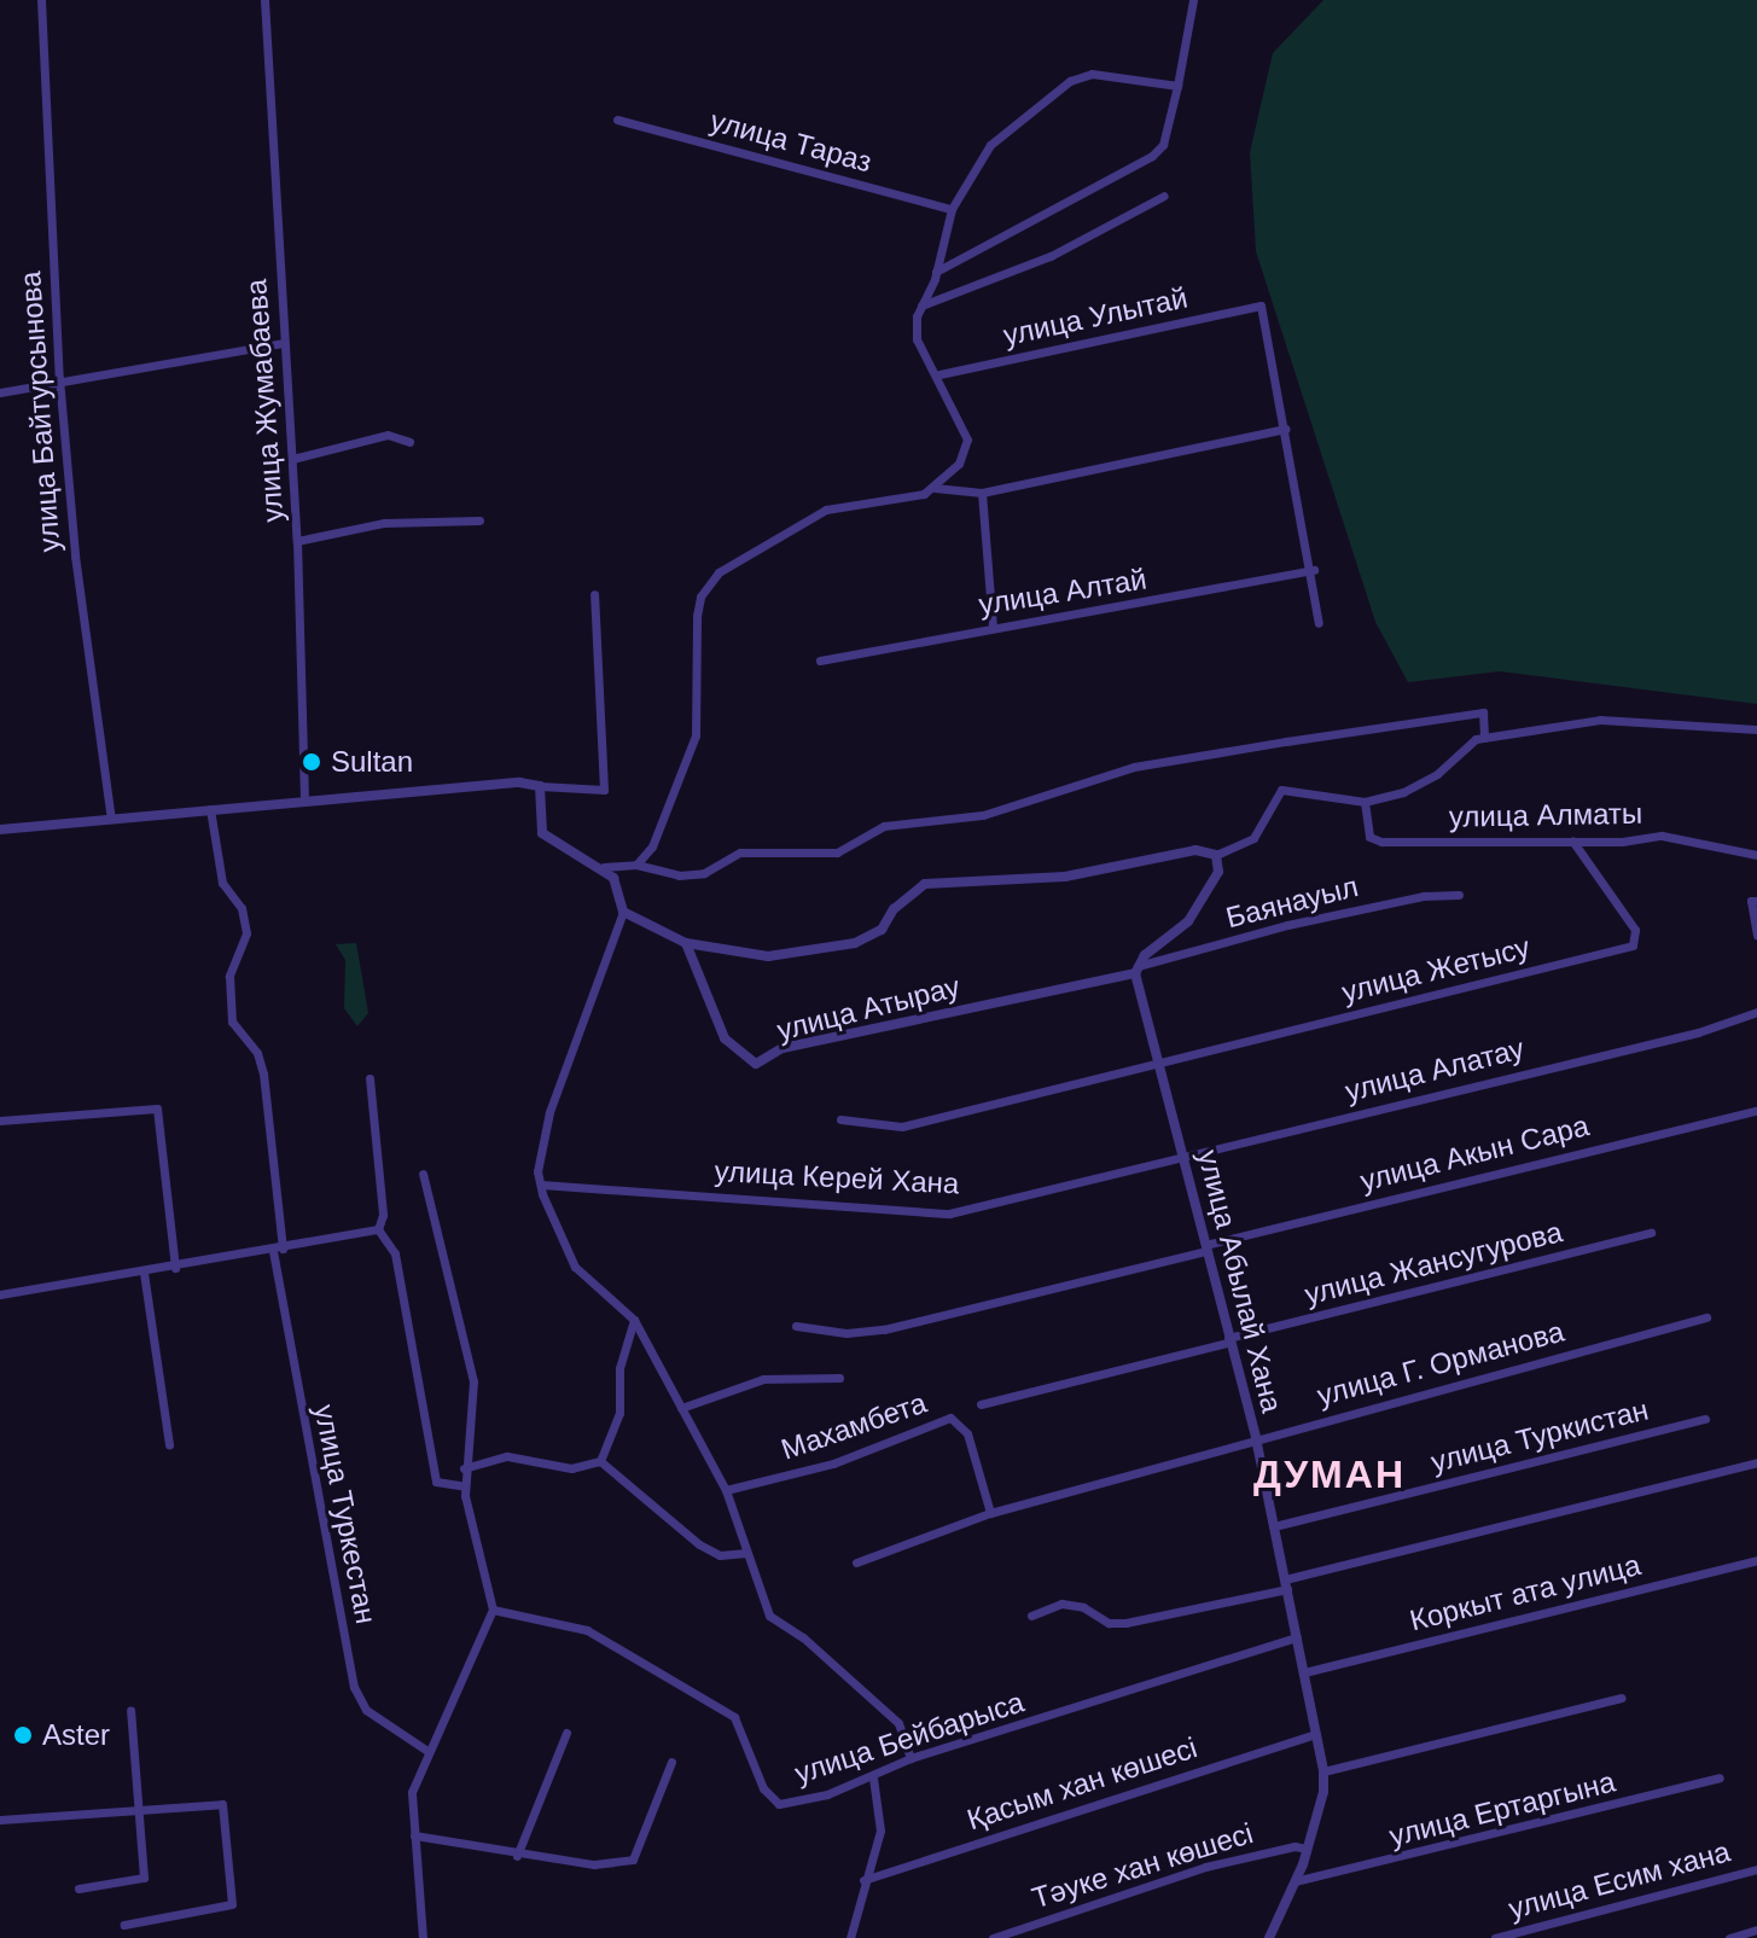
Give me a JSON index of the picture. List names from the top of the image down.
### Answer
{
  "streets": {
    "street": [
      "улица Тараз",
      "улица Улытай",
      "улица Жумабаева",
      "улица Байтурсынова",
      "улица Алтай",
      "улица Алматы",
      "Баянауыл",
      "улица Жетысу",
      "улица Атырау",
      "улица Алатау",
      "улица Акын Сара",
      "улица Керей Хана",
      "улица Жансугурова",
      "улица Абылай Хана",
      "улица Г. Орманова",
      "Махамбета",
      "улица Туркистан",
      "улица Туркестан",
      "Коркыт ата улица",
      "улица Бейбарыса",
      "Қасым хан көшесі",
      "улица Ертаргына",
      "Тәуке хан көшесі",
      "улица Есим хана"
    ]
  },
  "crossings": [
    ["улица Алматы", "улица Жетысу"],
    ["Баянауыл", "улица Атырау"],
    ["Баянауыл", "улица Абылай Хана"],
    ["улица Жетысу", "улица Абылай Хана"],
    ["улица Атырау", "улица Абылай Хана"],
    ["улица Алатау", "улица Керей Хана"],
    ["улица Алатау", "улица Абылай Хана"],
    ["улица Акын Сара", "улица Абылай Хана"],
    ["улица Керей Хана", "улица Абылай Хана"],
    ["улица Жансугурова", "улица Абылай Хана"],
    ["улица Абылай Хана", "улица Г. Орманова"],
    ["улица Абылай Хана", "улица Туркистан"],
    ["улица Абылай Хана", "Коркыт ата улица"],
    ["улица Абылай Хана", "улица Бейбарыса"],
    ["улица Абылай Хана", "Қасым хан көшесі"],
    ["улица Абылай Хана", "улица Ертаргына"],
    ["улица Абылай Хана", "Тәуке хан көшесі"],
    ["улица Г. Орманова", "Махамбета"]
  ],
  "districts": ["ДУМАН"],
  "places": ["Sultan", "Aster"]
}
